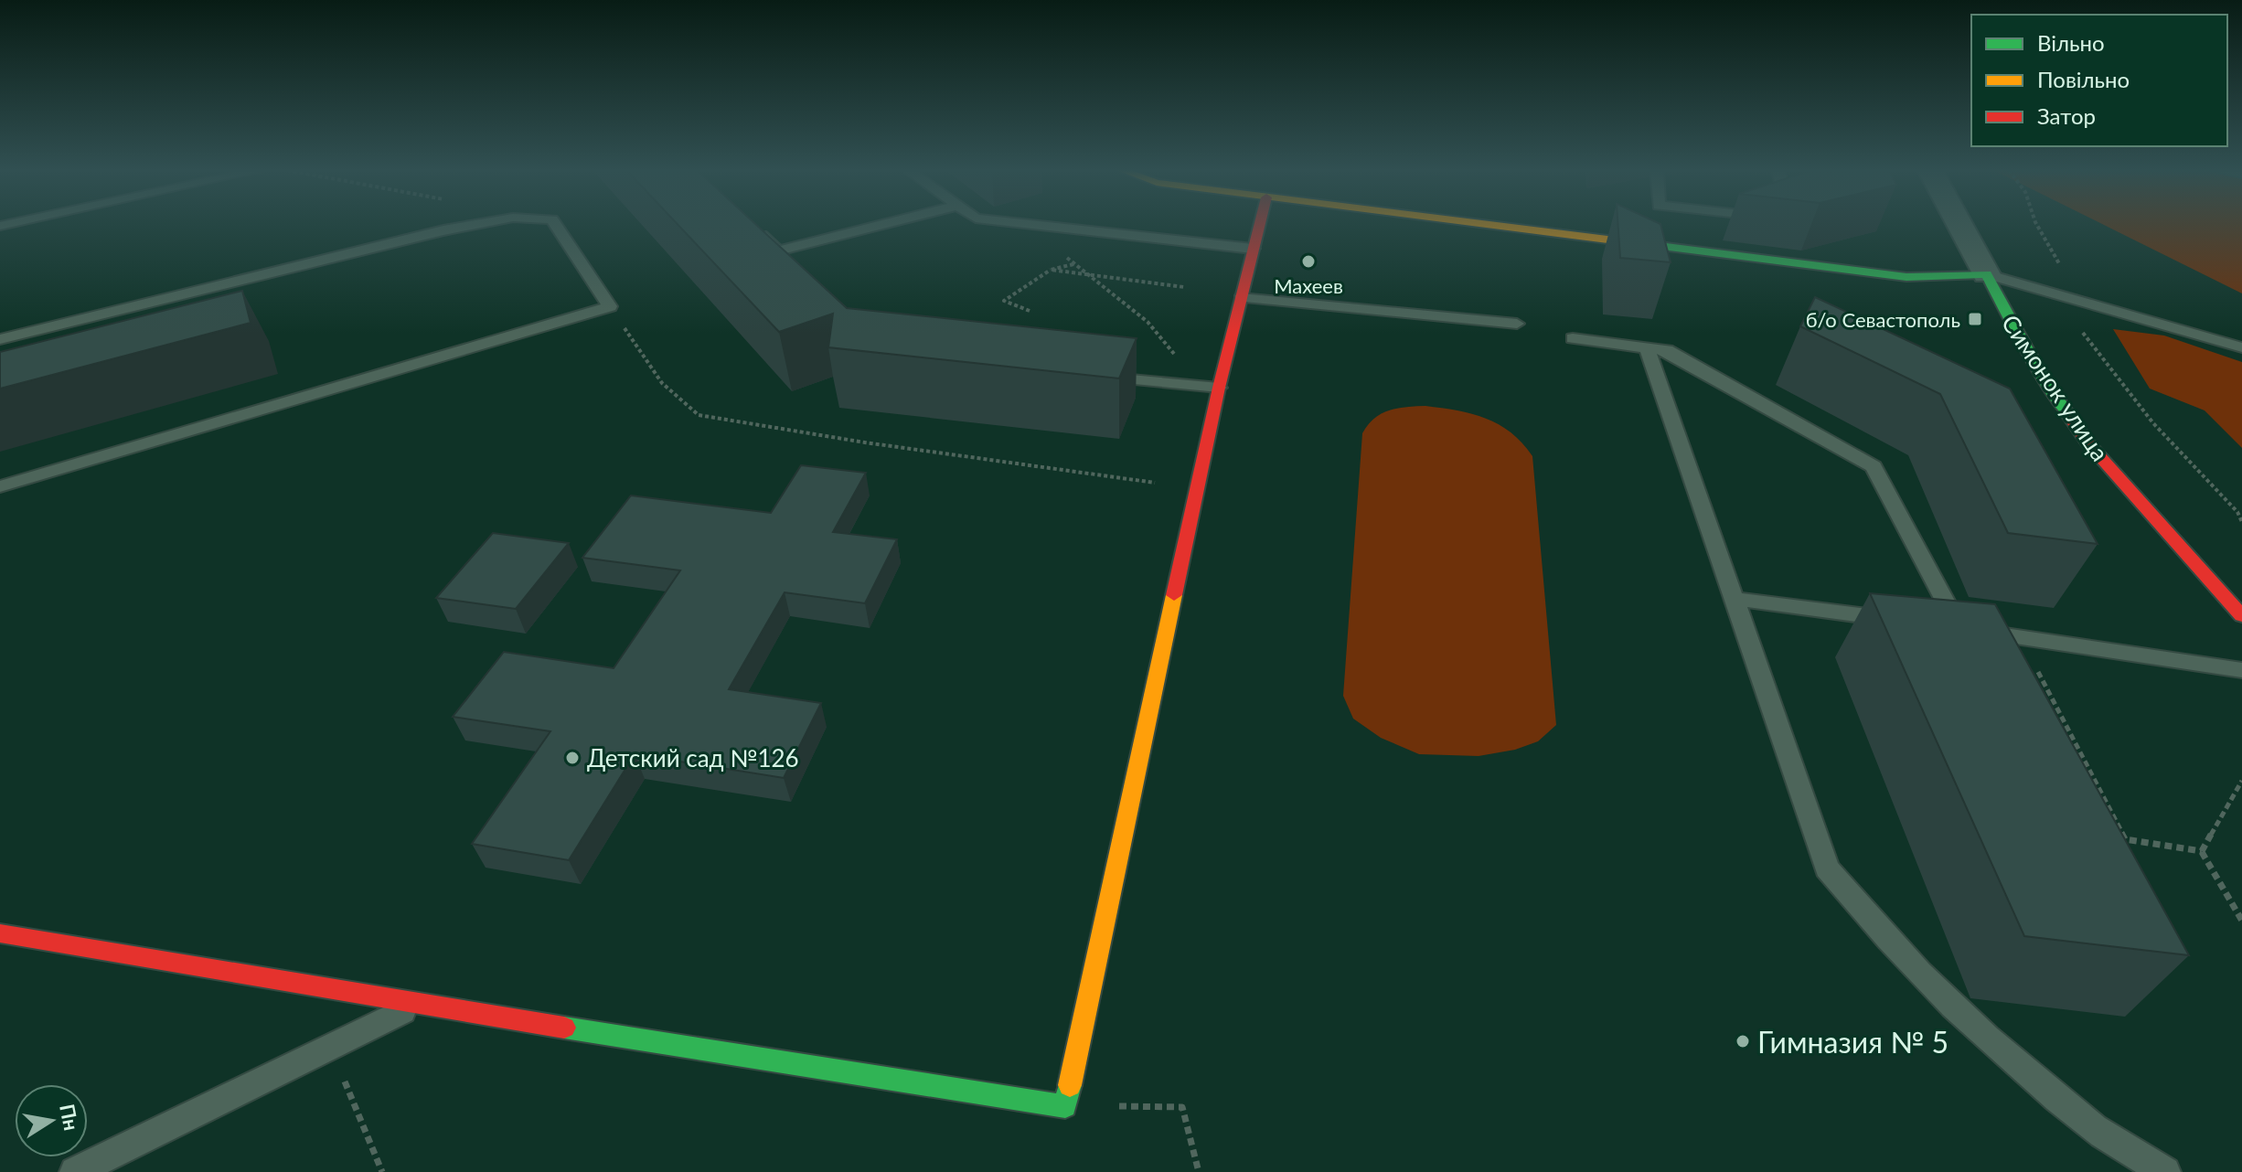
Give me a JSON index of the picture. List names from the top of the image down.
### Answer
{
  "streets": {
    "street": ["Симонок улица"]
  },
  "places": {
    "other": ["Махеев", "Детский сад №126", "Гимназия № 5"],
    "transit": ["б/о Севастополь"]
  },
  "legend": ["Вільно", "Повільно", "Затор"],
  "north": "right"
}
